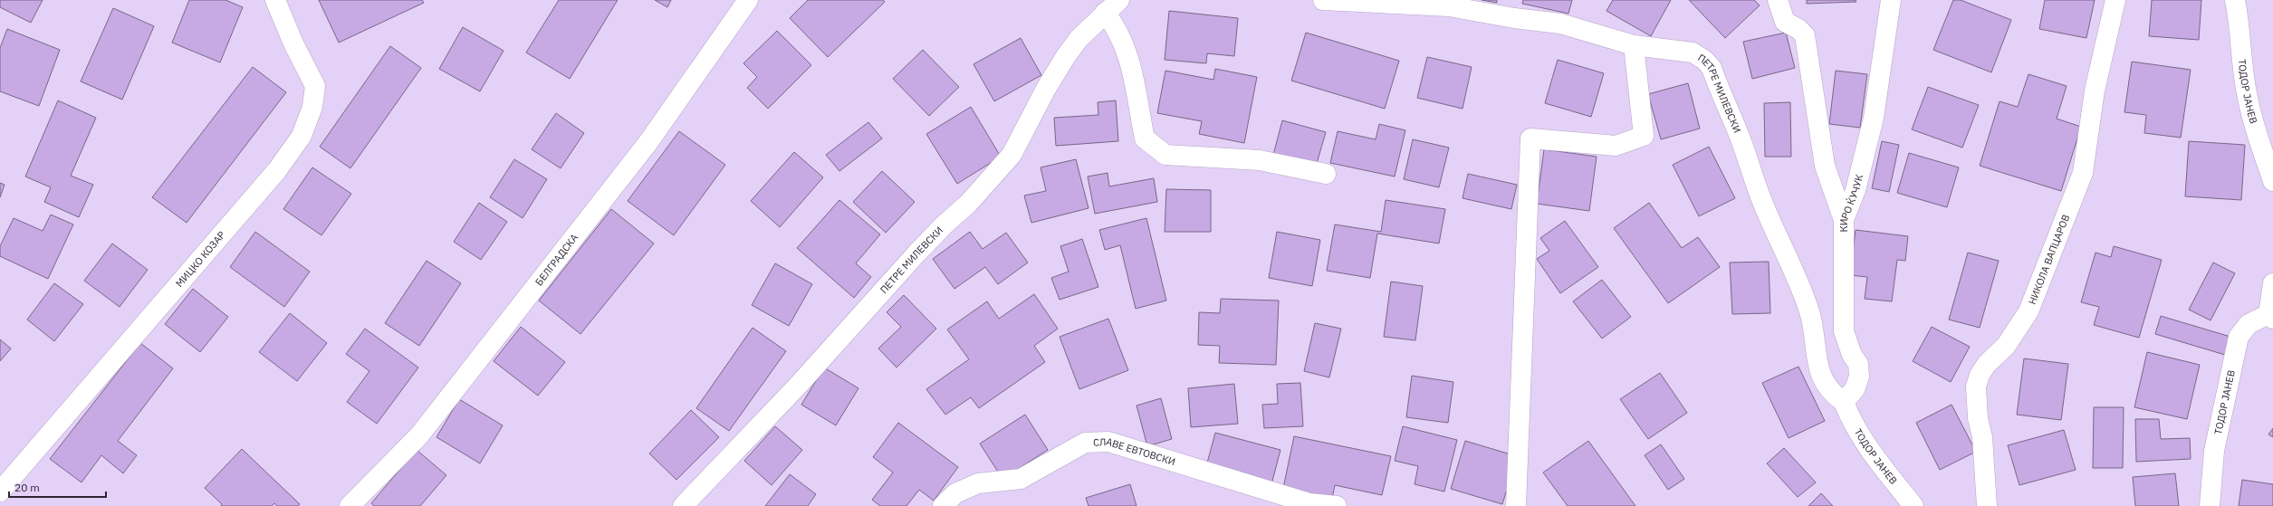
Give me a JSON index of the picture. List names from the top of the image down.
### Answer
{
  "streets": {
    "street": [
      "ТОДОР ЈАНЕВ",
      "ПЕТРЕ МИЛЕВСКИ",
      "КИРО ЌУЧУК",
      "МИЦКО КОЗАР",
      "БЕЛГРАДСКА",
      "НИКОЛА ВАПЦАРОВ",
      "СЛАВЕ ЕВТОВСКИ"
    ]
  },
  "crossings": [
    ["ТОДОР ЈАНЕВ", "ПЕТРЕ МИЛЕВСКИ"],
    ["ТОДОР ЈАНЕВ", "КИРО ЌУЧУК"],
    ["ПЕТРЕ МИЛЕВСКИ", "КИРО ЌУЧУК"]
  ],
  "scale_bar": "20 m"
}
